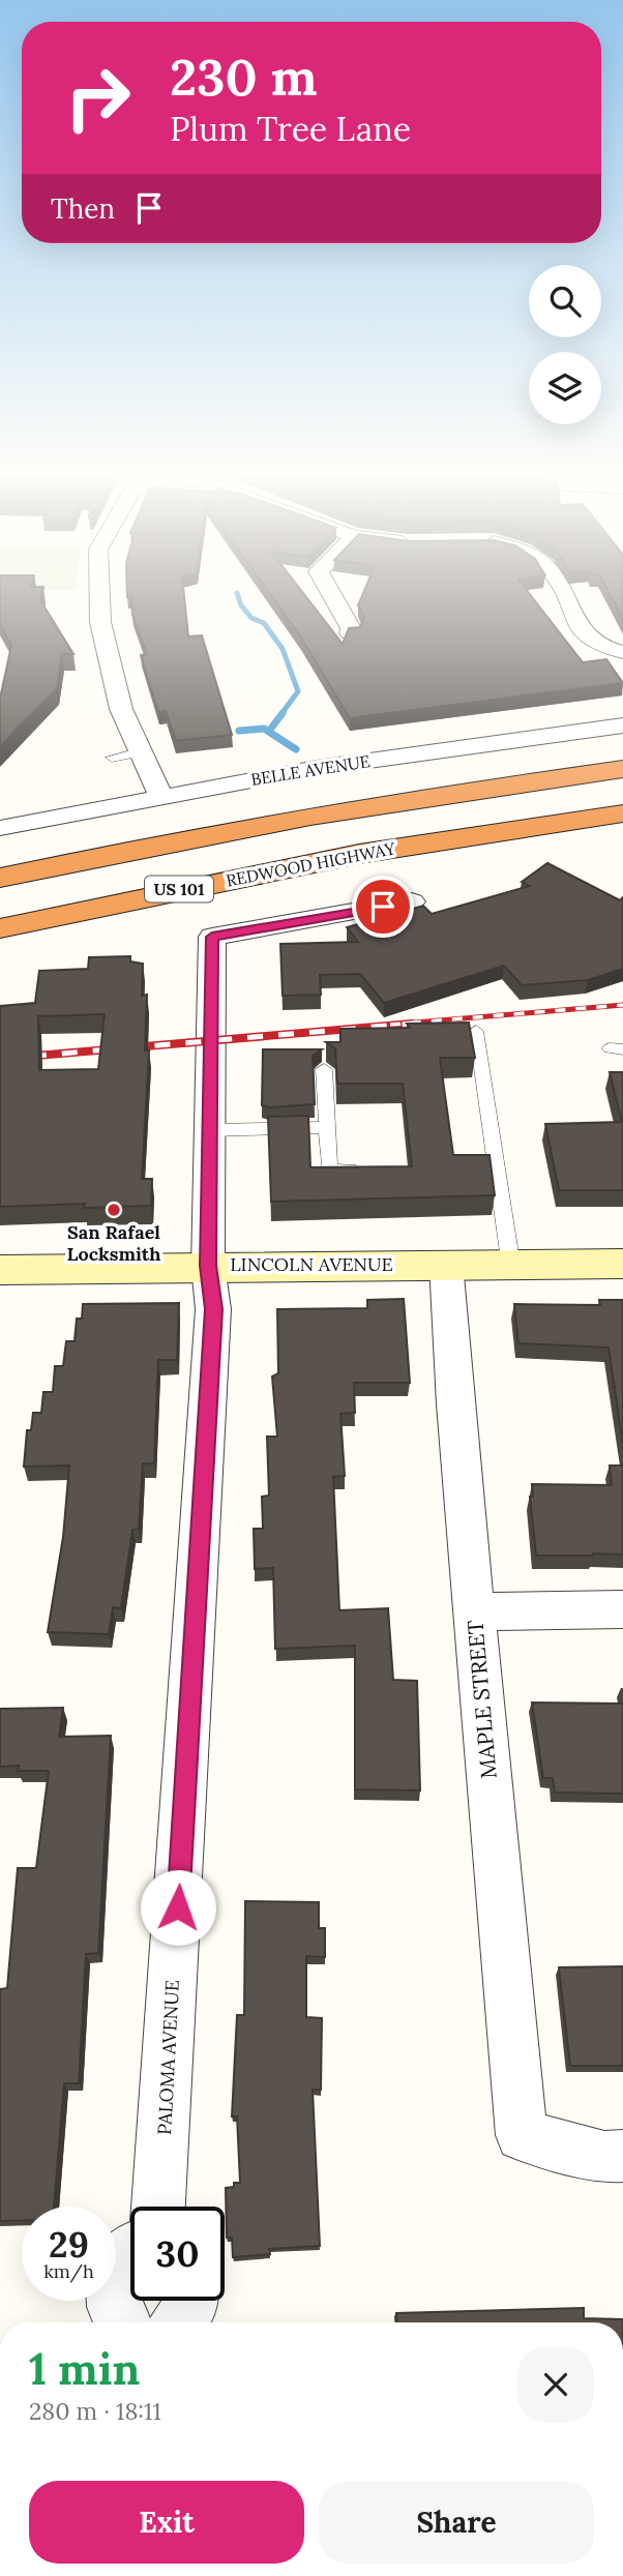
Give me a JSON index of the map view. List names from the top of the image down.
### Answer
{
  "streets": {
    "highway": ["REDWOOD HIGHWAY", "US 101"],
    "main road": ["LINCOLN AVENUE"],
    "street": ["BELLE AVENUE", "MAPLE STREET", "PALOMA AVENUE"]
  },
  "crossings": [
    ["LINCOLN AVENUE", "MAPLE STREET"],
    ["LINCOLN AVENUE", "PALOMA AVENUE"]
  ],
  "places": ["San Rafael Locksmith"],
  "page": {
    "turn": ["230 m", "Plum Tree Lane"],
    "then": "Then",
    "speed": "29 km/h",
    "limit": "30",
    "heading": ["1 min", "280 m · 18:11"],
    "buttons": ["Exit", "Share"]
  }
}
